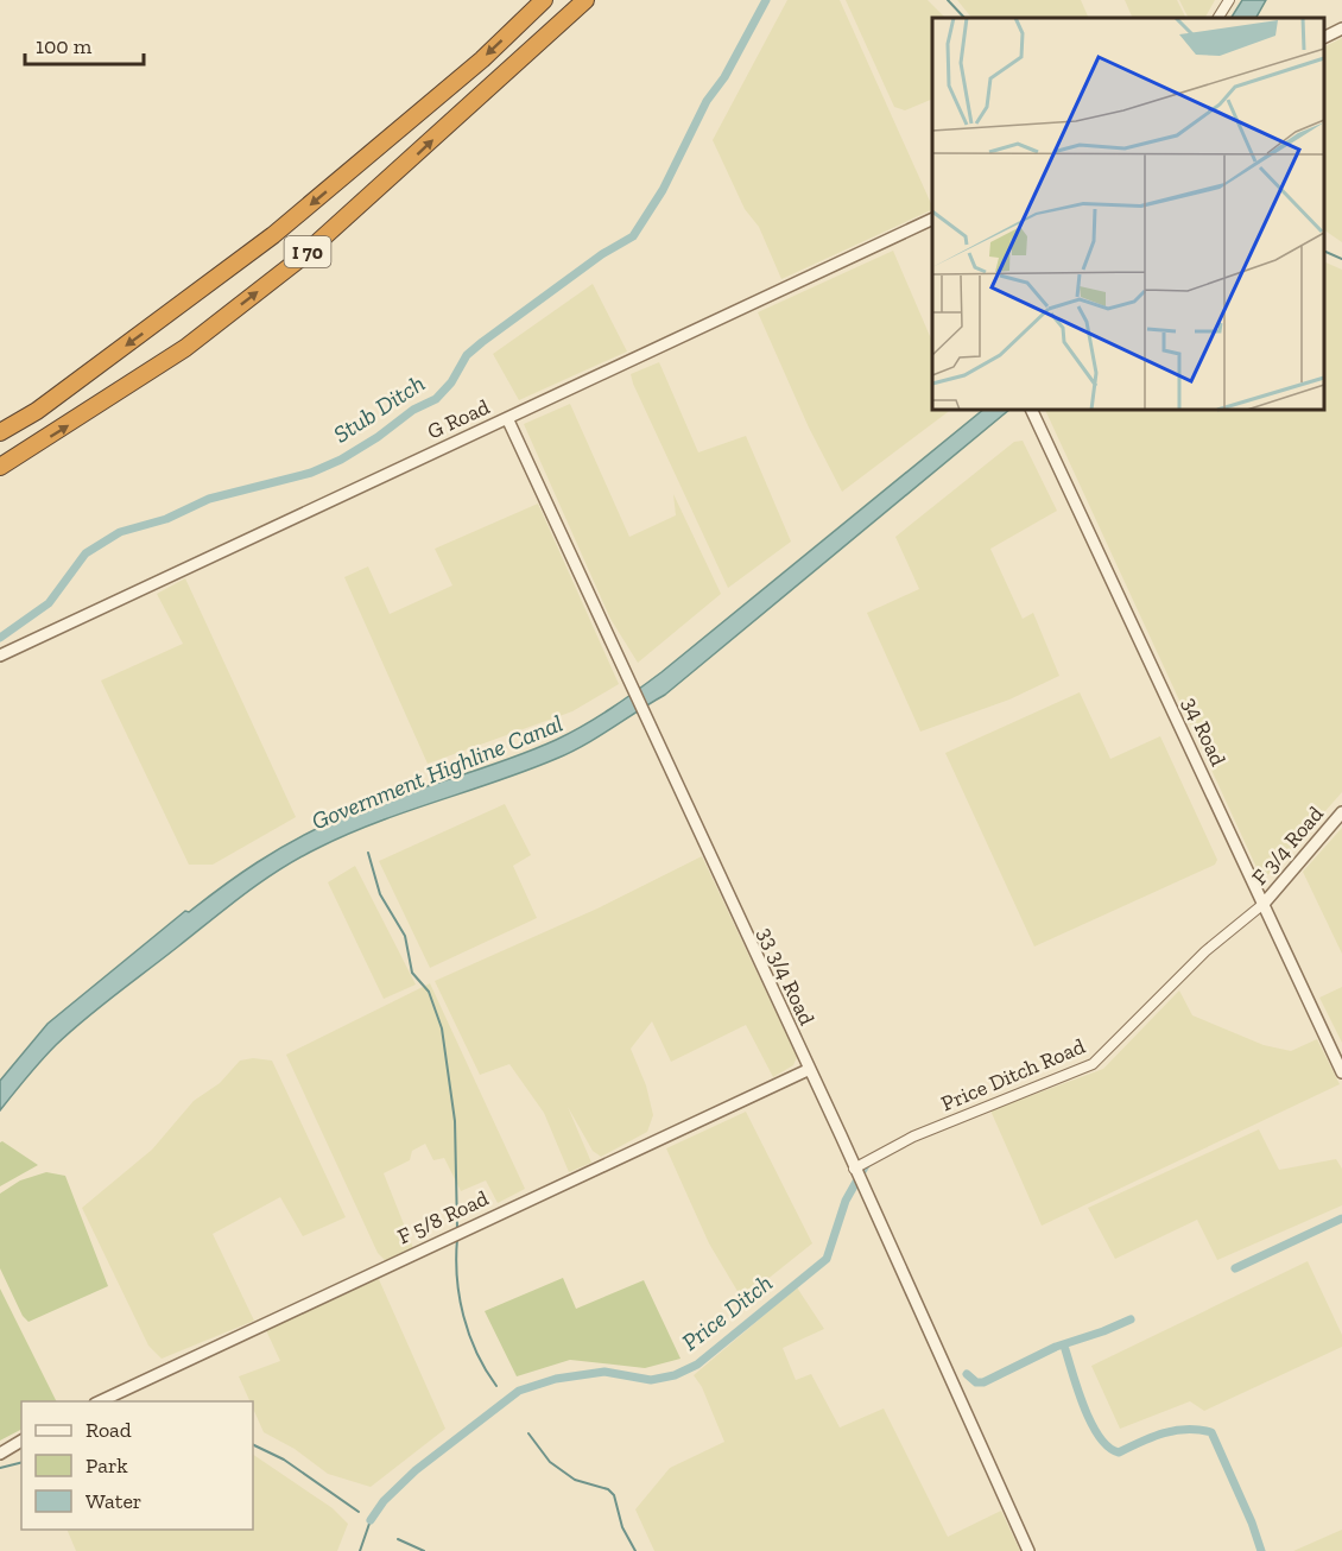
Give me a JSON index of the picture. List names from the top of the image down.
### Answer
{
  "streets": {
    "highway": ["I 70"],
    "street": [
      "G Road",
      "34 Road",
      "F 3/4 Road",
      "33 3/4 Road",
      "Price Ditch Road",
      "F 5/8 Road"
    ]
  },
  "crossings": [
    ["G Road", "33 3/4 Road"],
    ["34 Road", "F 3/4 Road"],
    ["34 Road", "Price Ditch Road"],
    ["F 3/4 Road", "Price Ditch Road"],
    ["33 3/4 Road", "Price Ditch Road"],
    ["33 3/4 Road", "F 5/8 Road"]
  ],
  "water": ["Stub Ditch", "Government Highline Canal", "Price Ditch"],
  "legend": ["Road", "Park", "Water"],
  "scale_bar": "100 m"
}
